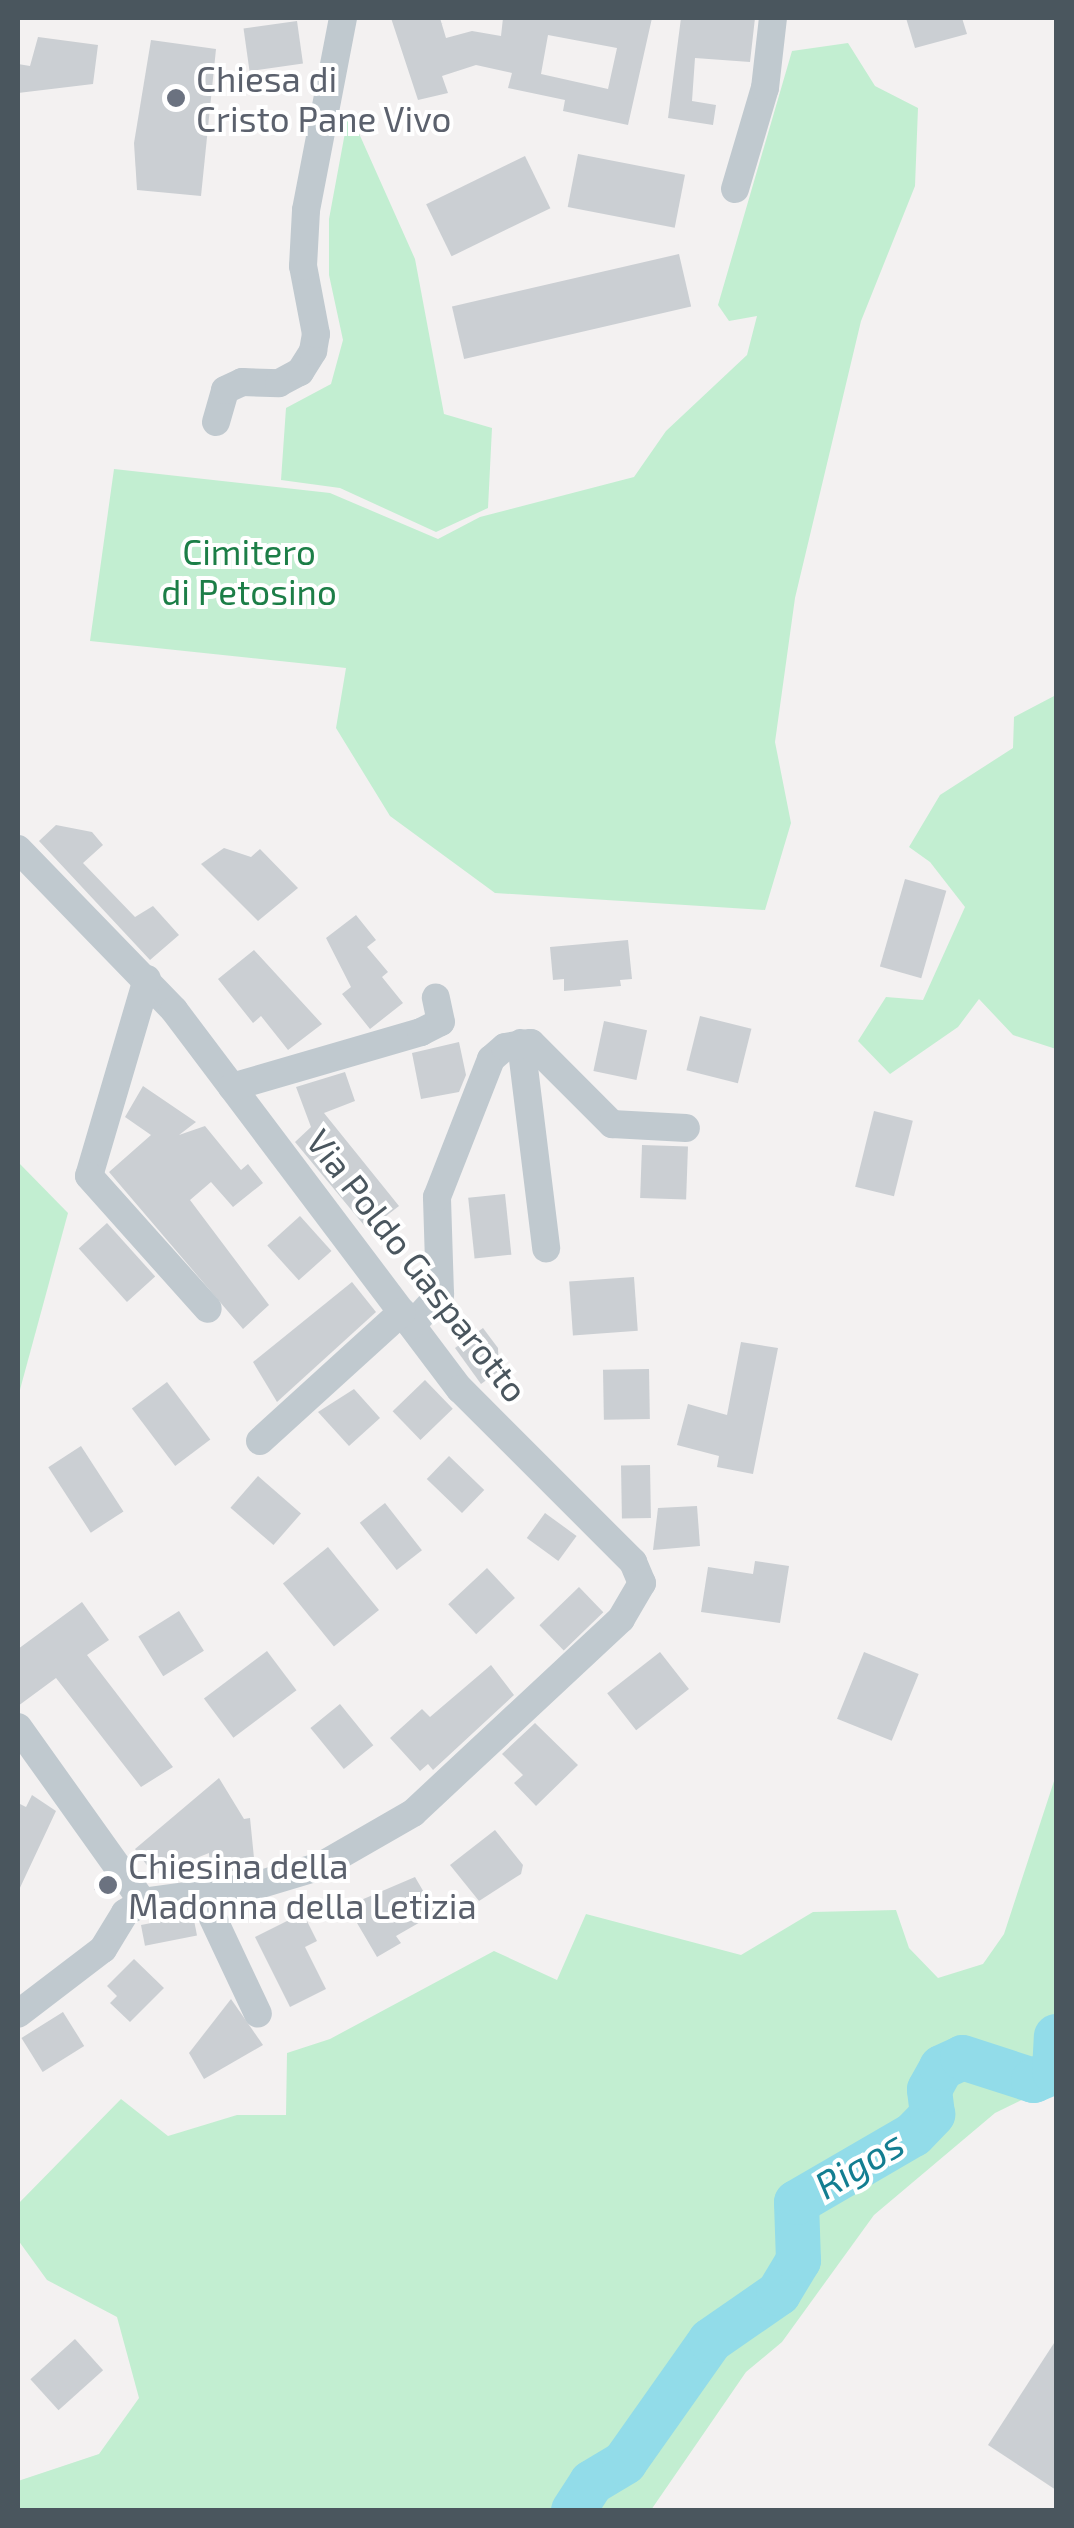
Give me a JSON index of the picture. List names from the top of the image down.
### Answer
{
  "streets": {
    "street": ["Via Poldo Gasparotto"]
  },
  "water": ["Rigos"],
  "parks": ["Cimitero di Petosino"],
  "places": ["Chiesa di Cristo Pane Vivo", "Chiesina della Madonna della Letizia"]
}
